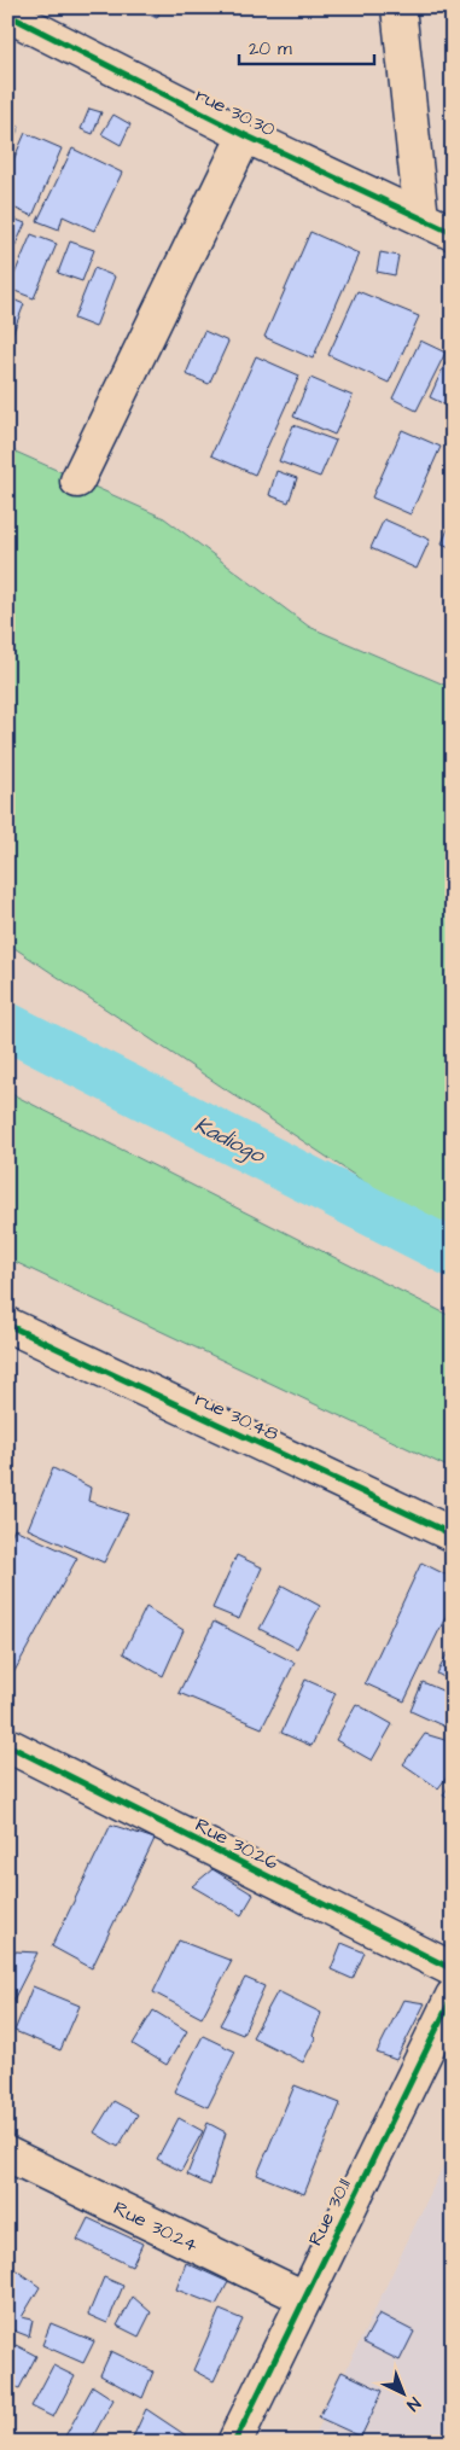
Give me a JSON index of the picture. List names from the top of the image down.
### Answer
{
  "streets": {
    "street": [
      "rue 30.30",
      "rue 30.48",
      "Rue 30.26",
      "Rue 30.11",
      "Rue 30.24"
    ]
  },
  "crossings": [
    ["Rue 30.11", "Rue 30.24"]
  ],
  "water": ["Kadiogo"],
  "scale_bar": "20 m",
  "north": "bottom right"
}
